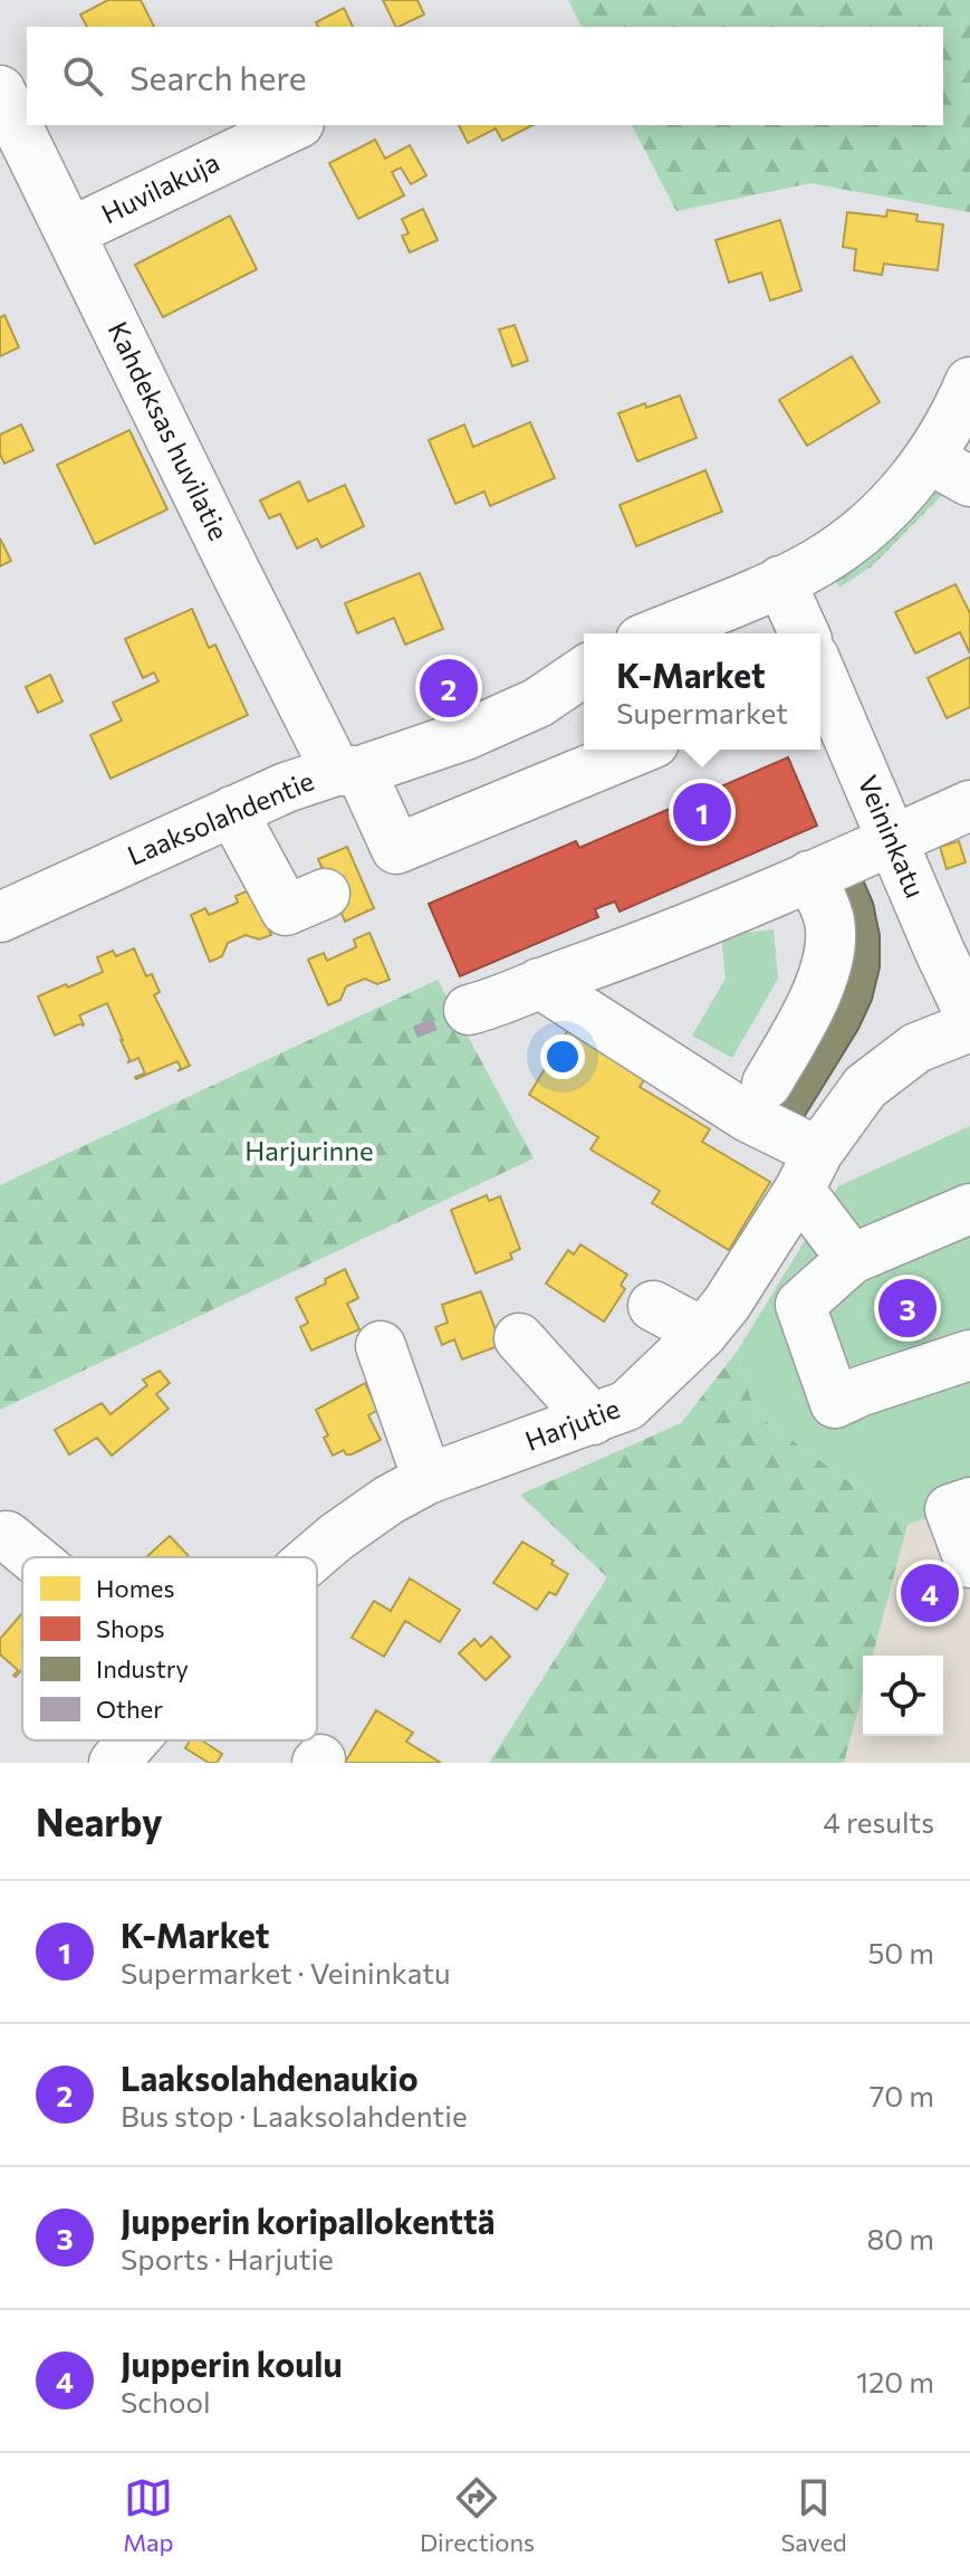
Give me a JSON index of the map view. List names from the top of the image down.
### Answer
{
  "streets": {
    "street": [
      "Huvilakuja",
      "Kahdeksas huvilatie",
      "Laaksolahdentie",
      "Veininkatu",
      "Harjutie"
    ]
  },
  "crossings": [
    ["Huvilakuja", "Kahdeksas huvilatie"],
    ["Kahdeksas huvilatie", "Laaksolahdentie"]
  ],
  "parks": ["Harjurinne"],
  "legend": [
    "Homes",
    "Shops",
    "Industry",
    "Other"
  ],
  "page": {
    "search": "Search here",
    "popup": ["K-Market", "Supermarket"],
    "pins": [
      "2",
      "1",
      "3",
      "4"
    ],
    "heading": ["Nearby", "4 results"],
    "list": [
      {
        "mark": "1",
        "name": "K-Market",
        "note": "Supermarket · Veininkatu",
        "value": "50 m"
      },
      {
        "mark": "2",
        "name": "Laaksolahdenaukio",
        "note": "Bus stop · Laaksolahdentie",
        "value": "70 m"
      },
      {
        "mark": "3",
        "name": "Jupperin koripallokenttä",
        "note": "Sports · Harjutie",
        "value": "80 m"
      },
      {
        "mark": "4",
        "name": "Jupperin koulu",
        "note": "School",
        "value": "120 m"
      }
    ],
    "nav": ["Map", "Directions", "Saved"]
  }
}
